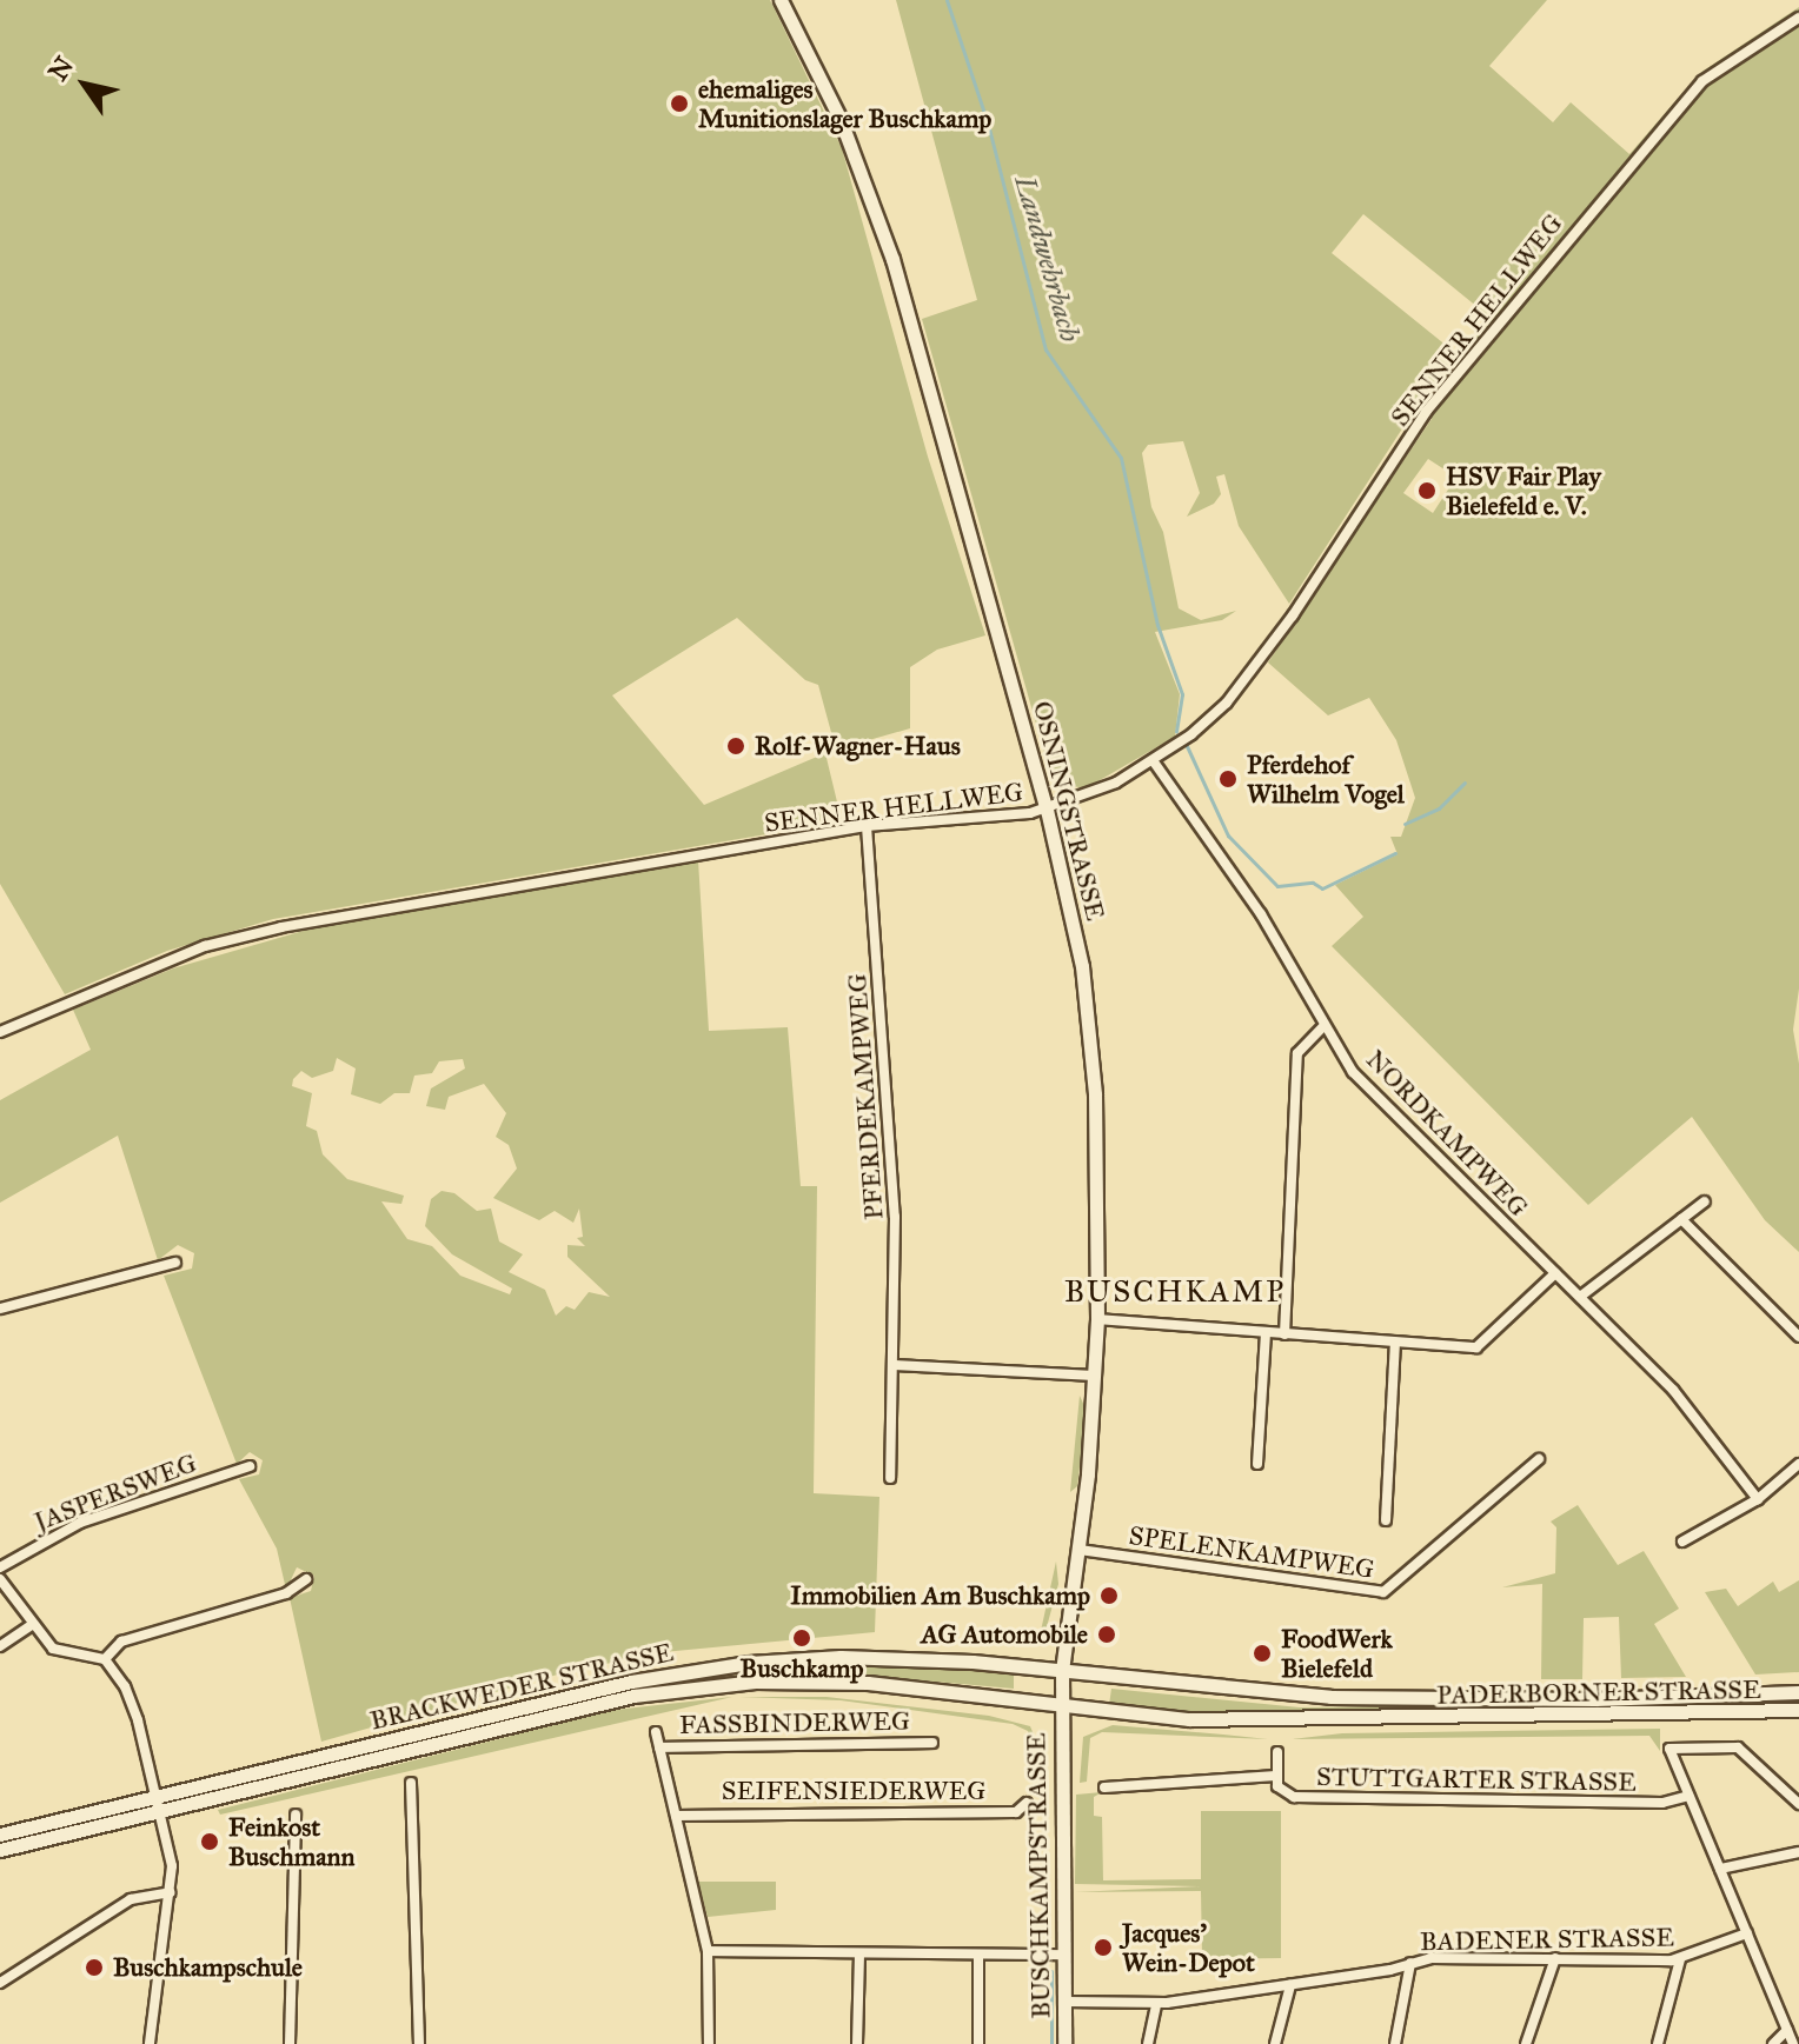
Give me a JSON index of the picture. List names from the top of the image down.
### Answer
{
  "streets": {
    "main road": [
      "OSNINGSTRASSE",
      "BRACKWEDER STRASSE",
      "PADERBORNER STRASSE",
      "BUSCHKAMPSTRASSE"
    ],
    "street": [
      "SENNER HELLWEG",
      "PFERDEKAMPWEG",
      "NORDKAMPWEG",
      "JASPERSWEG",
      "SPELENKAMPWEG",
      "FASSBINDERWEG",
      "STUTTGARTER STRASSE",
      "SEIFENSIEDERWEG",
      "BADENER STRASSE"
    ]
  },
  "crossings": [
    ["SENNER HELLWEG", "OSNINGSTRASSE"],
    ["SENNER HELLWEG", "PFERDEKAMPWEG"],
    ["SENNER HELLWEG", "NORDKAMPWEG"],
    ["OSNINGSTRASSE", "SPELENKAMPWEG"],
    ["OSNINGSTRASSE", "BRACKWEDER STRASSE"],
    ["OSNINGSTRASSE", "PADERBORNER STRASSE"],
    ["OSNINGSTRASSE", "BUSCHKAMPSTRASSE"],
    ["BRACKWEDER STRASSE", "PADERBORNER STRASSE"],
    ["BRACKWEDER STRASSE", "BUSCHKAMPSTRASSE"],
    ["PADERBORNER STRASSE", "BUSCHKAMPSTRASSE"],
    ["FASSBINDERWEG", "SEIFENSIEDERWEG"],
    ["BUSCHKAMPSTRASSE", "BADENER STRASSE"]
  ],
  "districts": ["BUSCHKAMP"],
  "water": ["Landwehrbach"],
  "places": [
    "ehemaliges Munitionslager Buschkamp",
    "HSV Fair Play Bielefeld e. V.",
    "Rolf-Wagner-Haus",
    "Pferdehof Wilhelm Vogel",
    "Immobilien Am Buschkamp",
    "AG Automobile",
    "Buschkamp",
    "FoodWerk Bielefeld",
    "Feinkost Buschmann",
    "Jacques' Wein-Depot",
    "Buschkampschule"
  ],
  "north": "top left"
}
